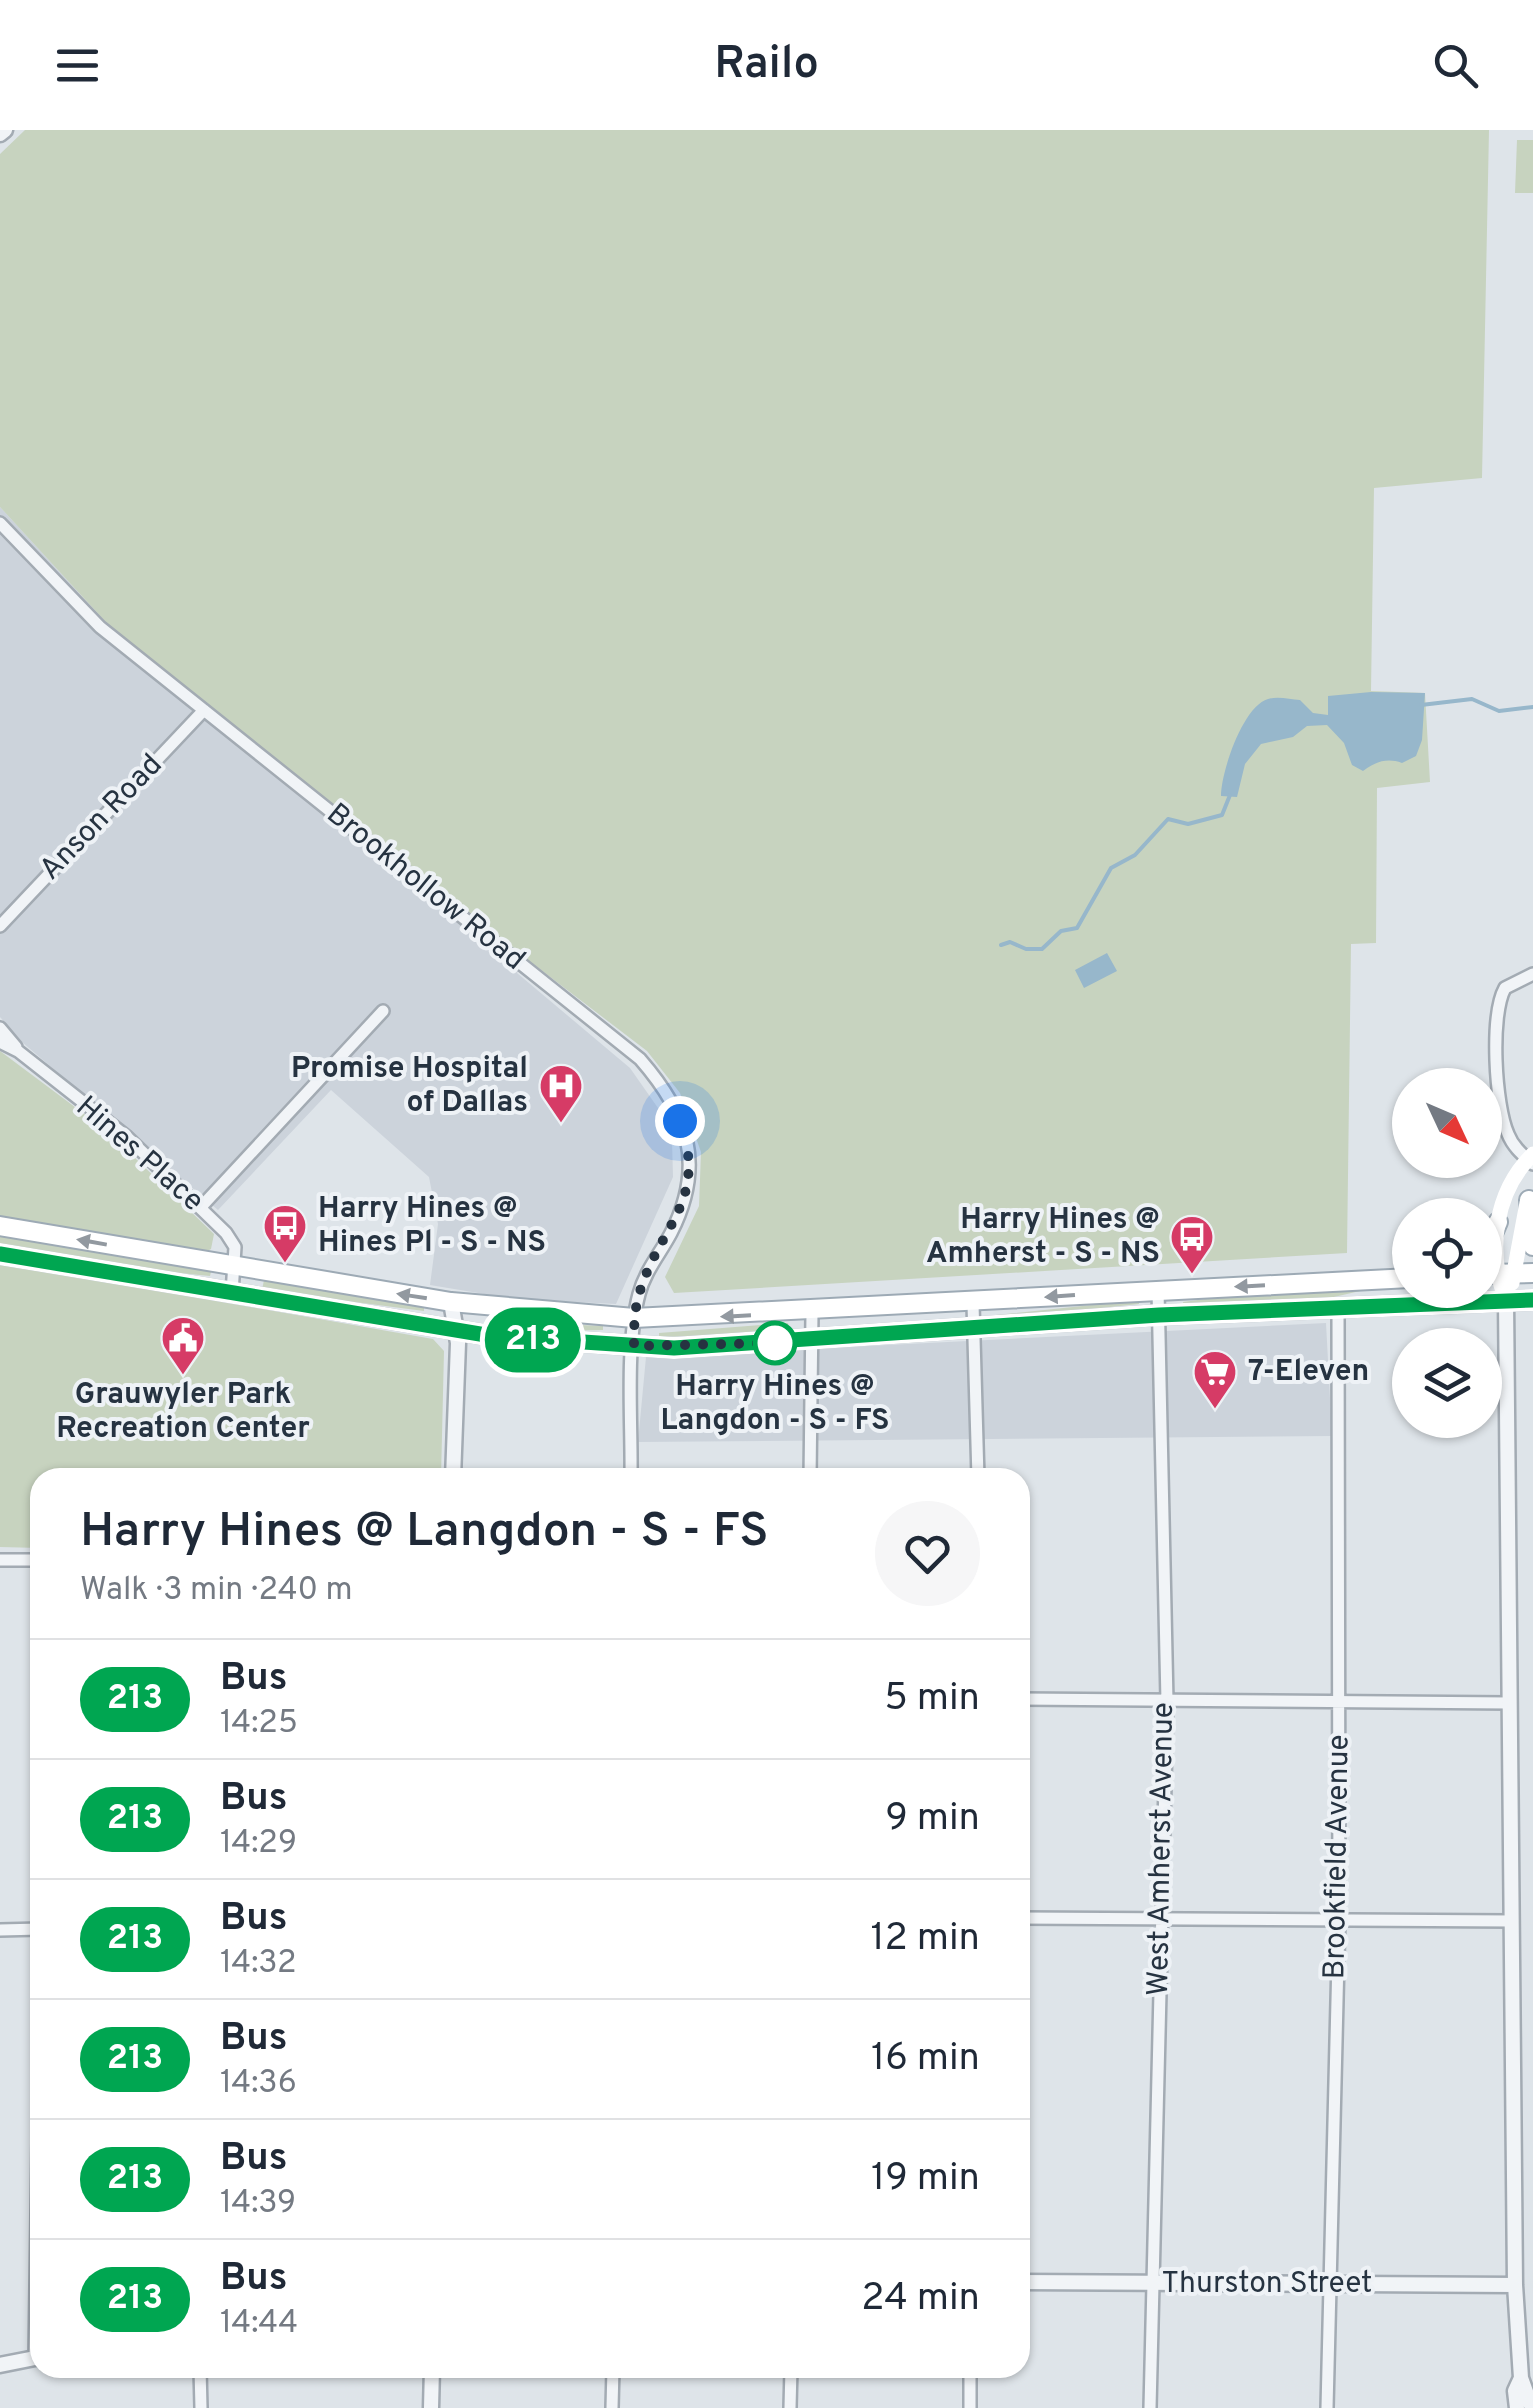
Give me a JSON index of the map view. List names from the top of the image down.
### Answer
{
  "streets": {
    "street": [
      "Anson Road",
      "Brookhollow Road",
      "Hines Place",
      "West Amherst Avenue",
      "Brookfield Avenue",
      "Thurston Street"
    ]
  },
  "crossings": [
    ["Anson Road", "Brookhollow Road"],
    ["West Amherst Avenue", "Thurston Street"],
    ["Brookfield Avenue", "Thurston Street"]
  ],
  "places": {
    "hospital": ["Promise Hospital of Dallas"],
    "bus stop": ["Harry Hines @ Hines Pl - S - NS", "Harry Hines @ Amherst - S - NS"],
    "other": ["Harry Hines @ Langdon - S - FS"],
    "public building": ["Grauwyler Park Recreation Center"],
    "supermarket": ["7-Eleven"]
  },
  "lines": ["bus line 213"],
  "north": "bottom right",
  "page": {
    "header": "Railo",
    "on_map": "213",
    "heading": ["Harry Hines @ Langdon - S - FS", "Walk · 3 min · 240 m"],
    "list": [
      {
        "mark": "213",
        "name": "Bus",
        "note": "14:25",
        "value": "5 min"
      },
      {
        "mark": "213",
        "name": "Bus",
        "note": "14:29",
        "value": "9 min"
      },
      {
        "mark": "213",
        "name": "Bus",
        "note": "14:32",
        "value": "12 min"
      },
      {
        "mark": "213",
        "name": "Bus",
        "note": "14:36",
        "value": "16 min"
      },
      {
        "mark": "213",
        "name": "Bus",
        "note": "14:39",
        "value": "19 min"
      },
      {
        "mark": "213",
        "name": "Bus",
        "note": "14:44",
        "value": "24 min"
      }
    ]
  }
}
